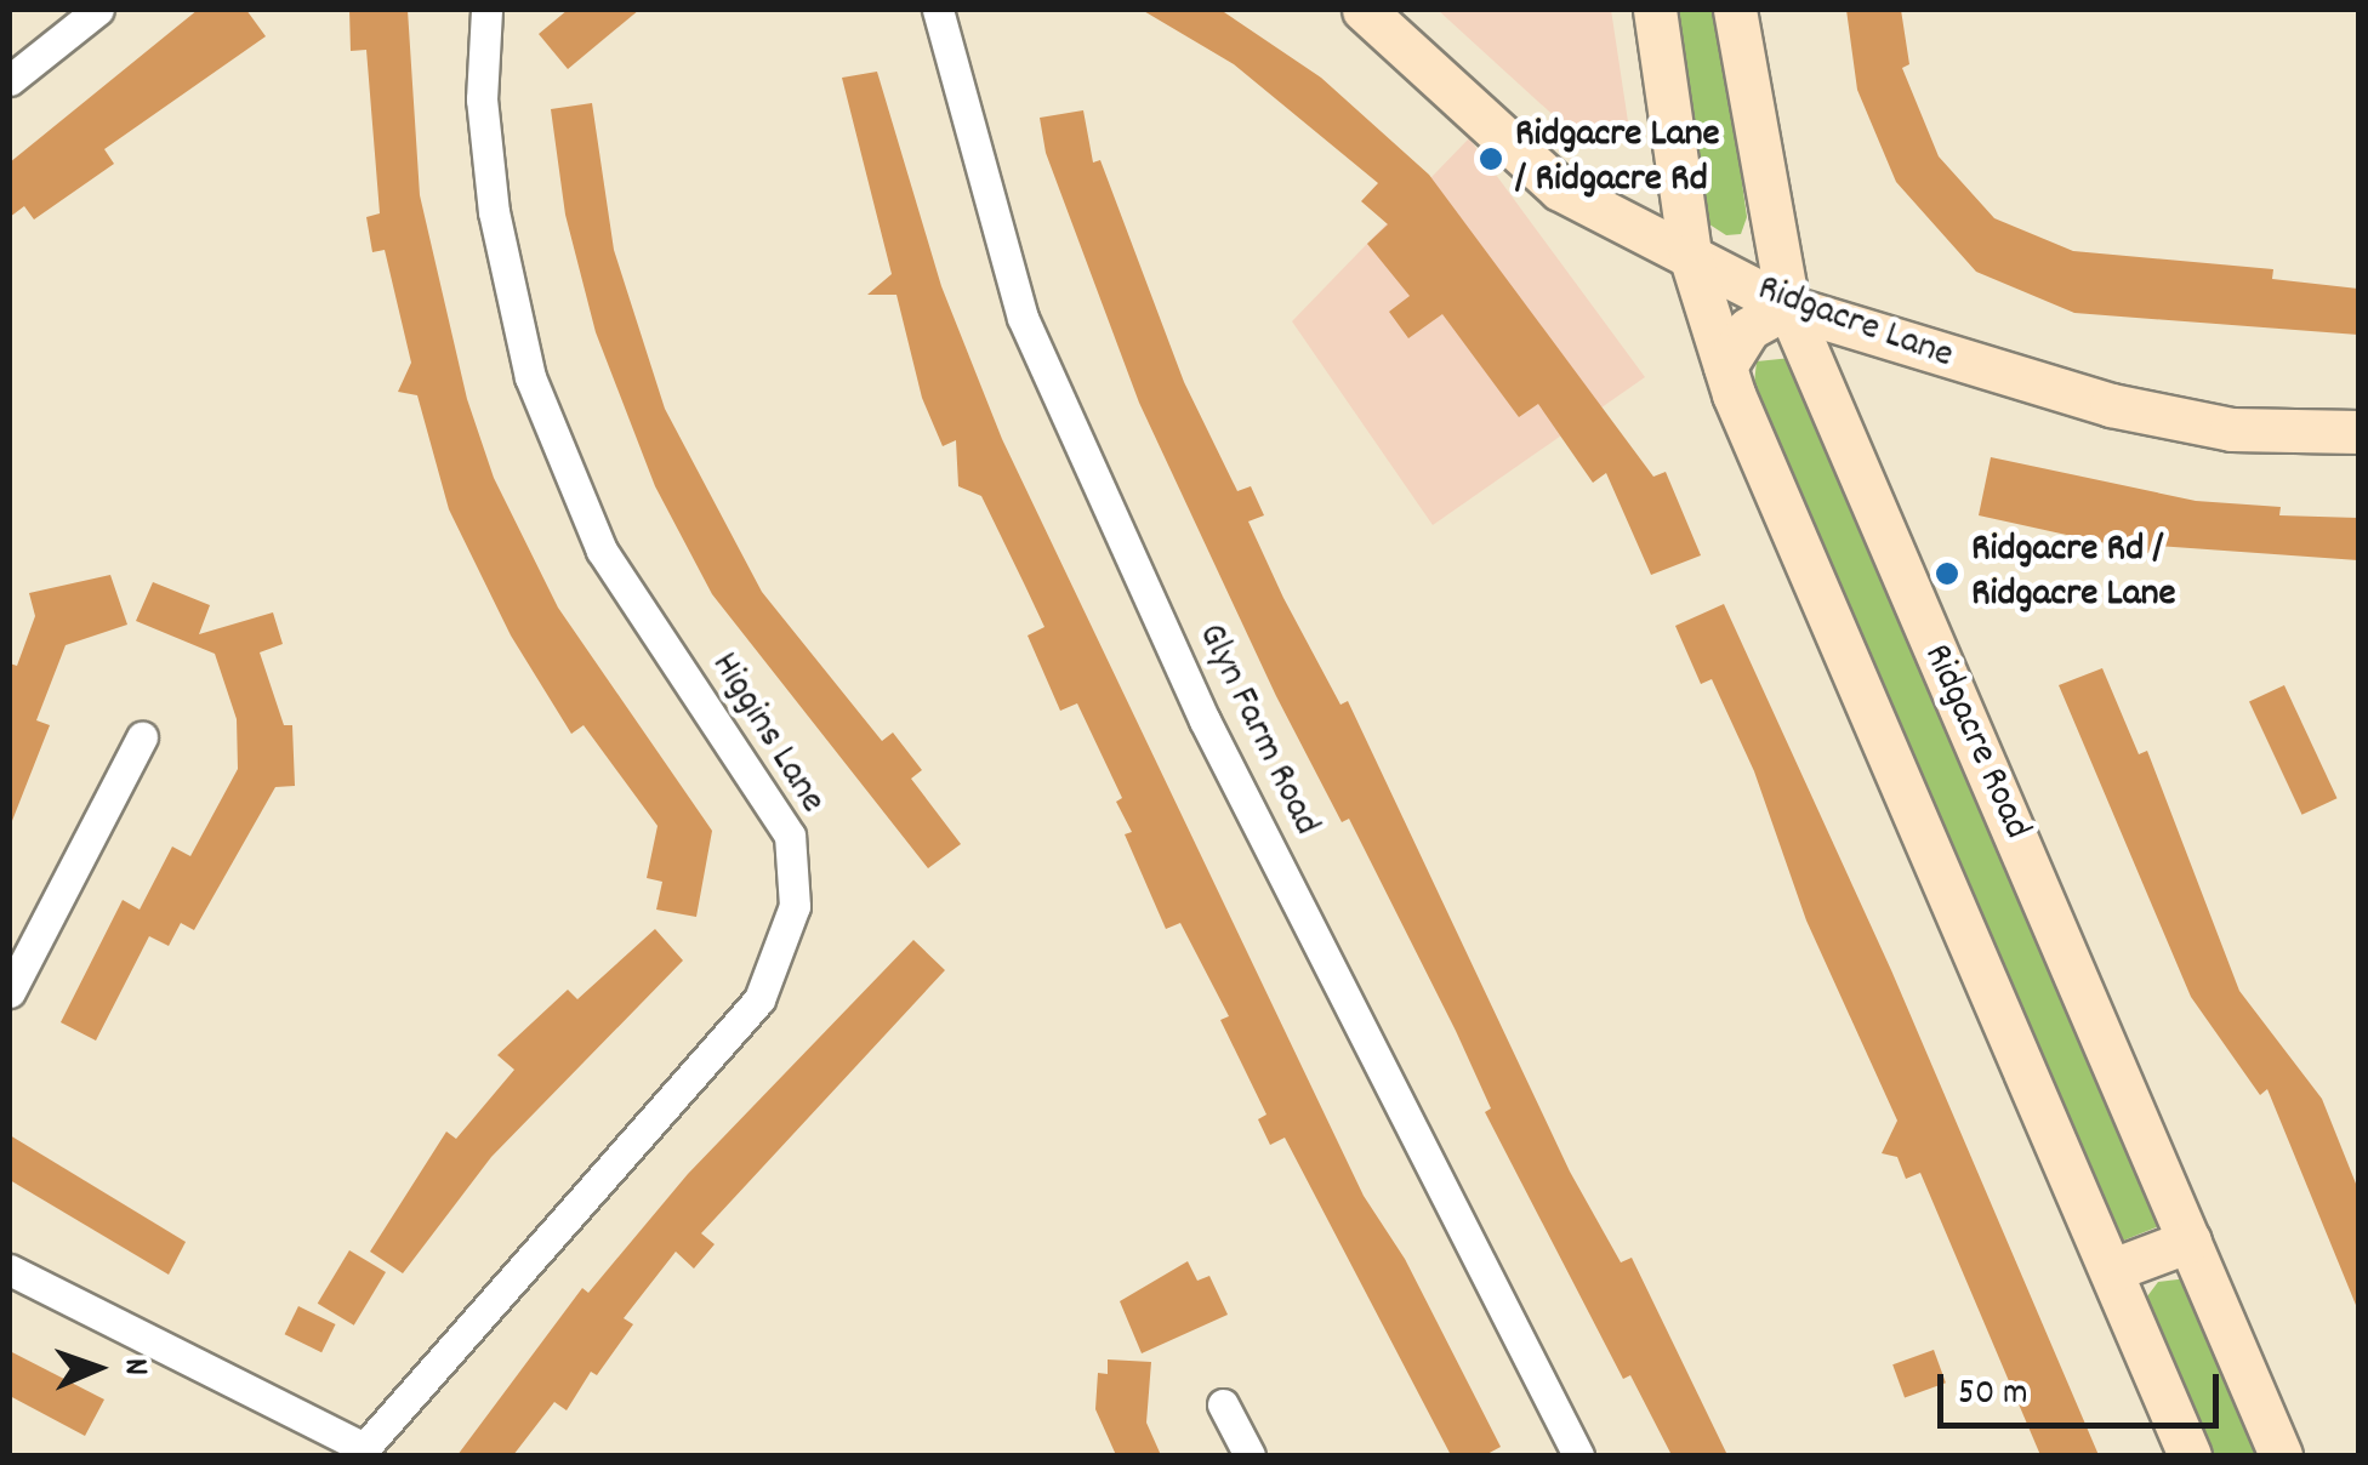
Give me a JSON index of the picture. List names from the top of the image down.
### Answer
{
  "streets": {
    "street": [
      "Ridgacre Lane",
      "Glyn Farm Road",
      "Higgins Lane",
      "Ridgacre Road"
    ]
  },
  "crossings": [
    ["Ridgacre Lane", "Ridgacre Road"]
  ],
  "places": ["Ridgacre Lane / Ridgacre Rd", "Ridgacre Rd / Ridgacre Lane"],
  "scale_bar": "50 m",
  "north": "right"
}
